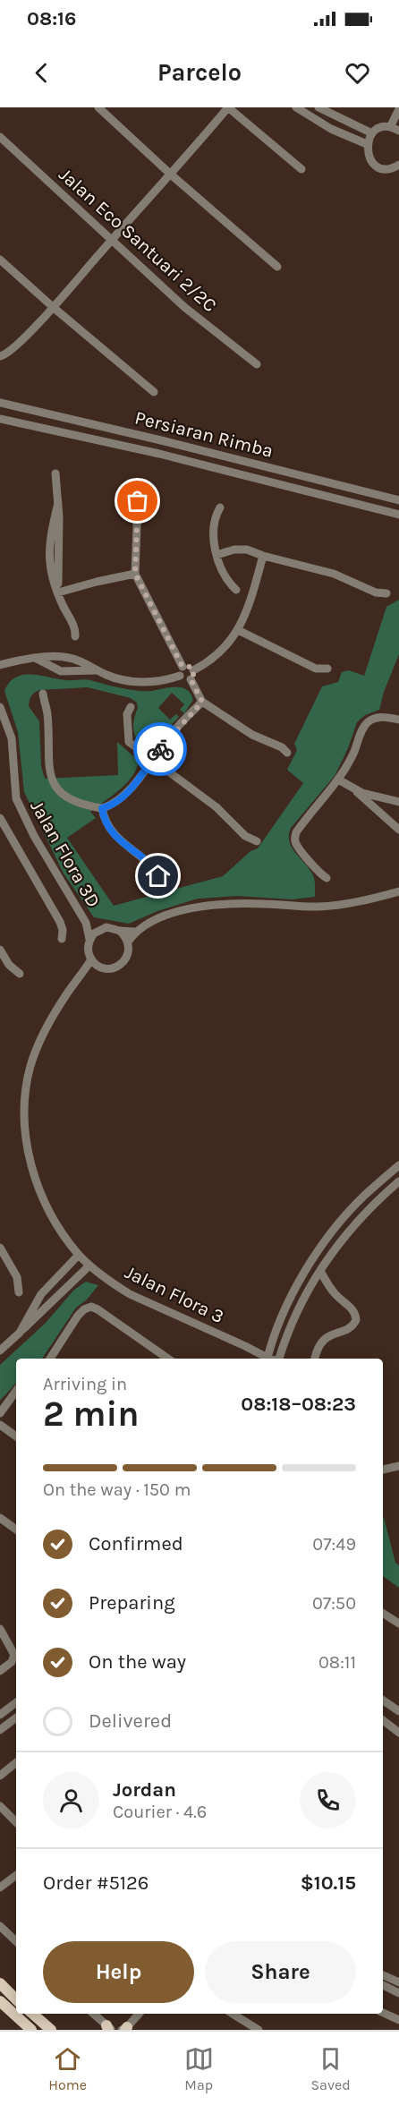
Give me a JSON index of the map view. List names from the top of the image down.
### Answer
{
  "streets": {
    "street": [
      "Jalan Eco Santuari 2/2C",
      "Persiaran Rimba",
      "Jalan Flora 3D",
      "Jalan Flora 3"
    ]
  },
  "crossings": [
    ["Jalan Flora 3D", "Jalan Flora 3"]
  ],
  "page": {
    "status": "08:16",
    "header": "Parcelo",
    "heading": ["2 min", "Arriving in", "08:18–08:23"],
    "panel": [
      "Jordan",
      "Courier · 4.6",
      "Order #5126",
      "$10.15"
    ],
    "bar": "On the way · 150 m",
    "list": [
      ["Confirmed", "07:49"],
      ["Preparing", "07:50"],
      ["On the way", "08:11"],
      "Delivered"
    ],
    "buttons": ["Help", "Share"],
    "tabs": ["Home", "Map", "Saved"]
  }
}
